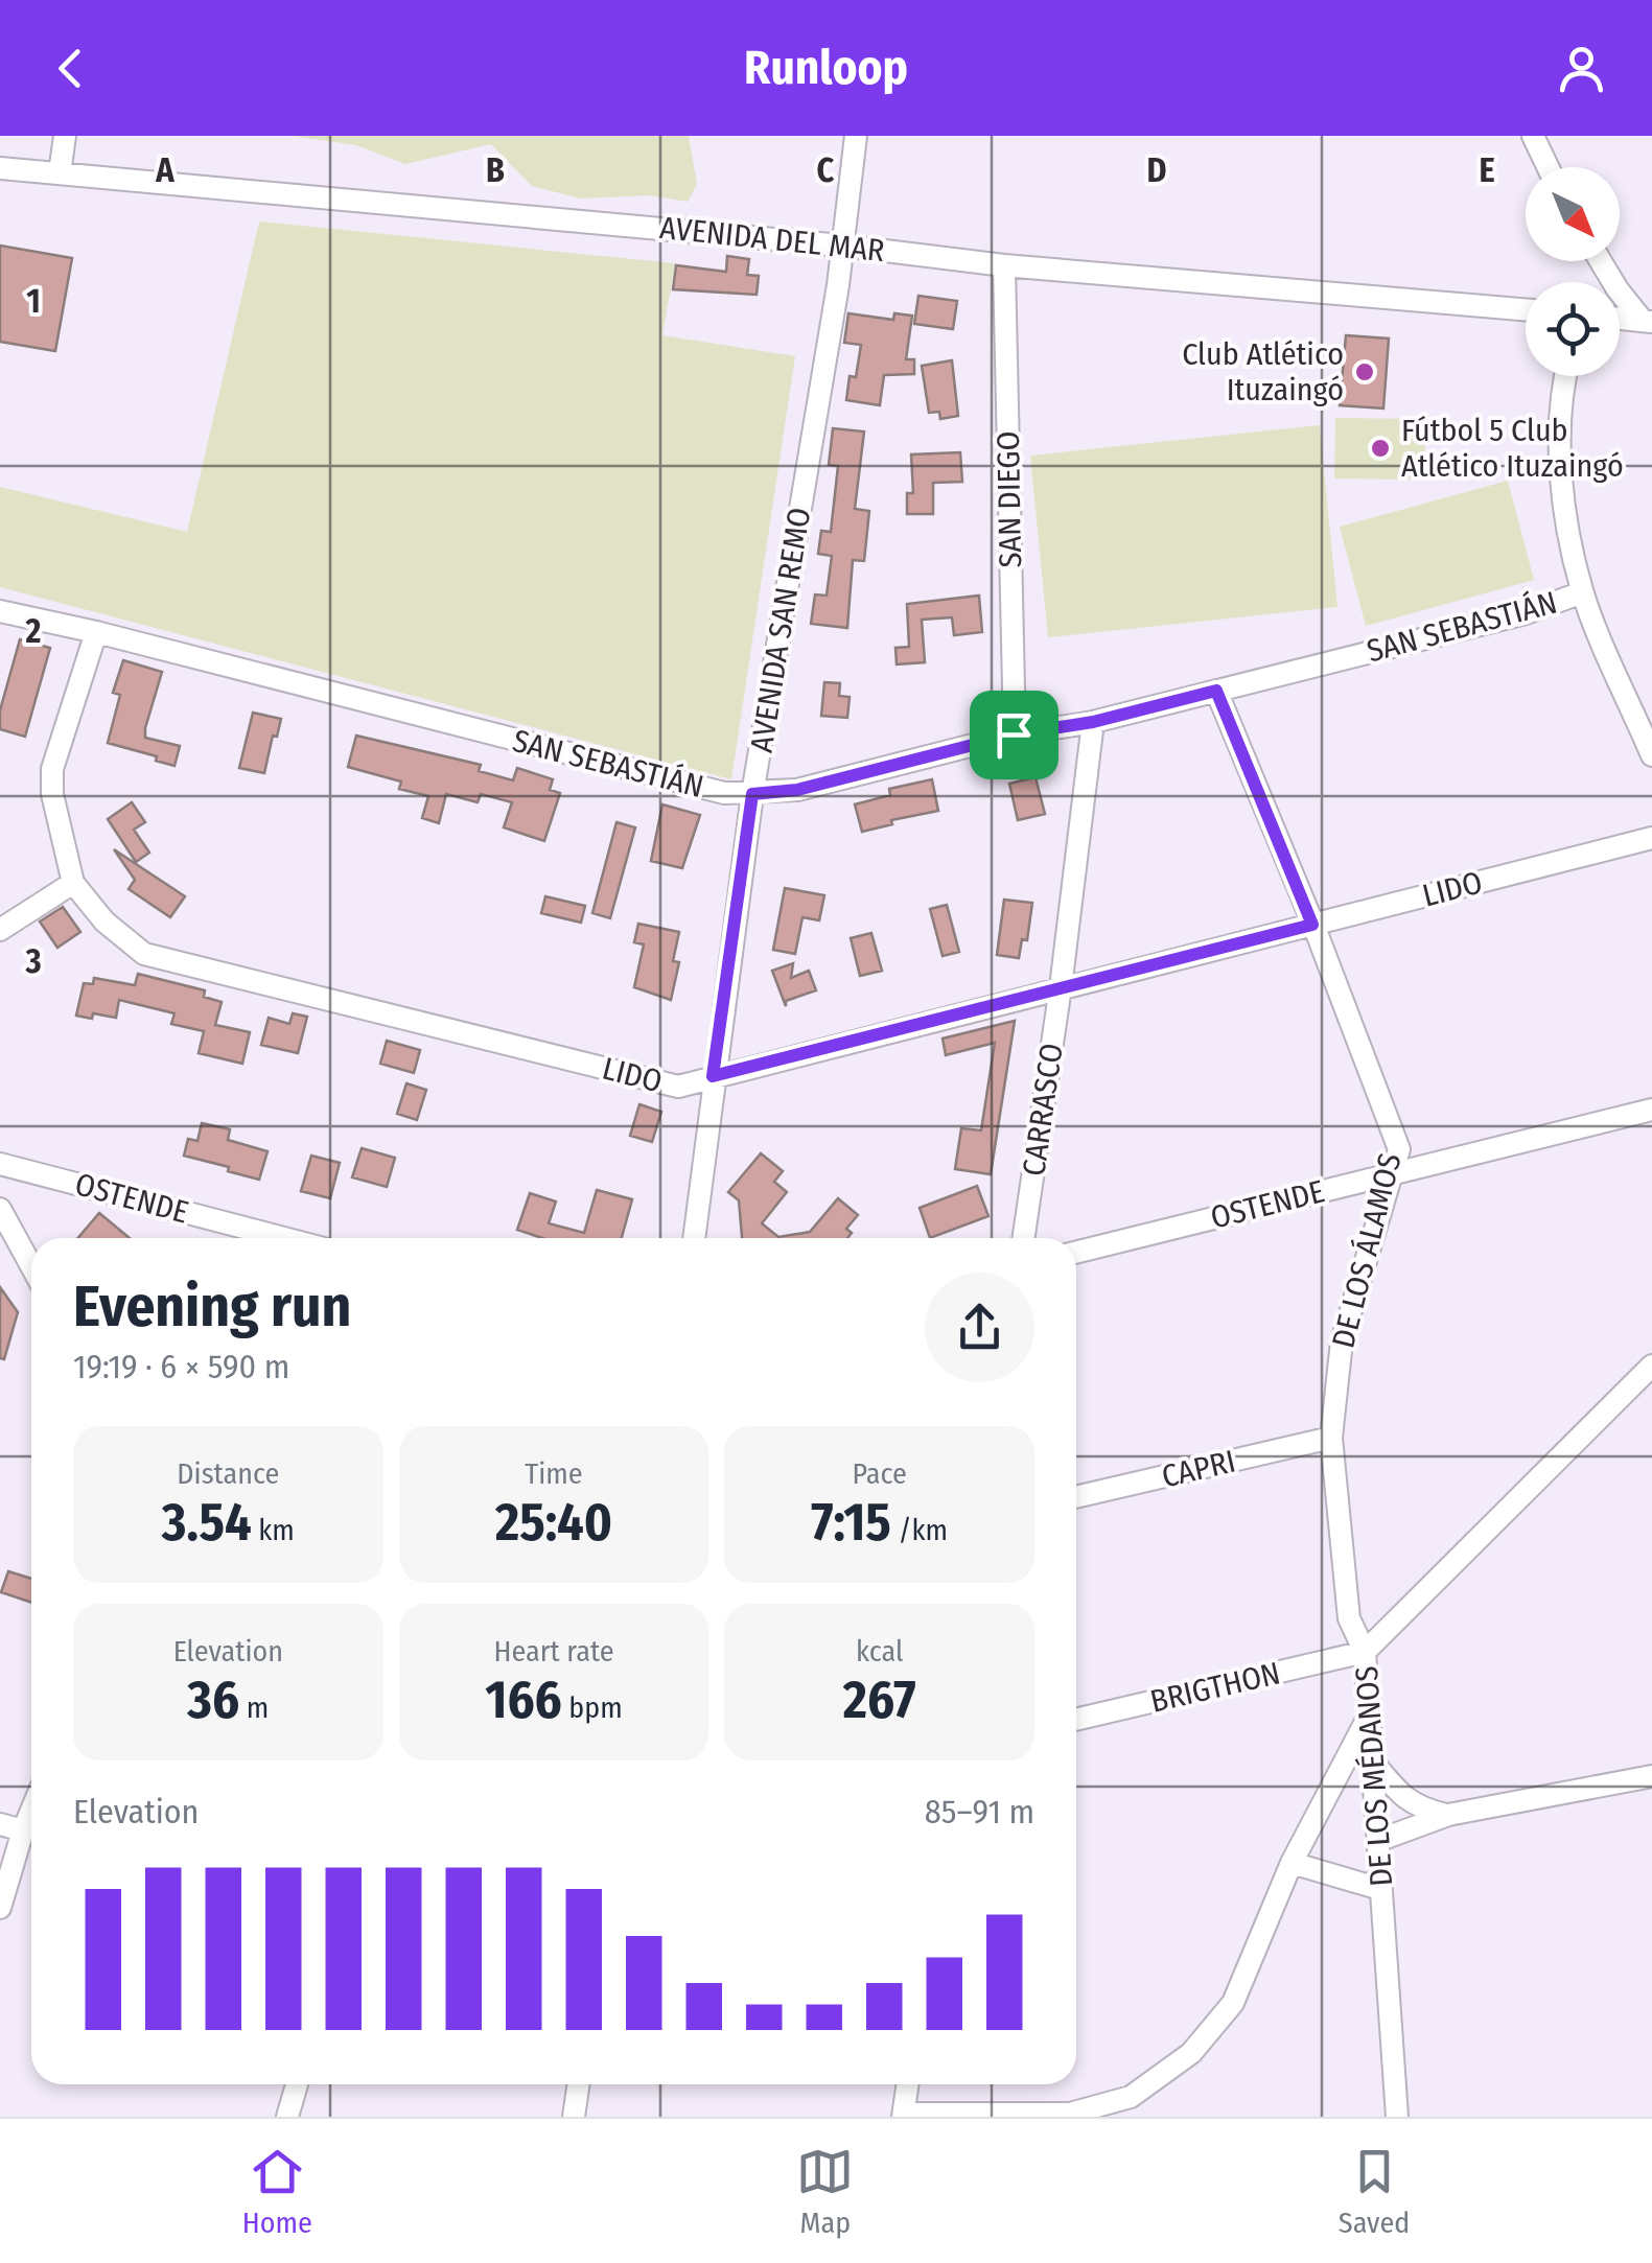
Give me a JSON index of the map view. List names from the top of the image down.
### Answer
{
  "streets": {
    "street": [
      "AVENIDA DEL MAR",
      "SAN DIEGO",
      "SAN SEBASTIÁN",
      "AVENIDA SAN REMO",
      "LIDO",
      "CARRASCO",
      "OSTENDE",
      "DE LOS ÁLAMOS",
      "CAPRI",
      "BRIGTHON",
      "DE LOS MÉDANOS"
    ]
  },
  "crossings": [
    ["AVENIDA DEL MAR", "SAN DIEGO"],
    ["AVENIDA DEL MAR", "AVENIDA SAN REMO"],
    ["SAN DIEGO", "SAN SEBASTIÁN"],
    ["SAN SEBASTIÁN", "AVENIDA SAN REMO"],
    ["SAN SEBASTIÁN", "LIDO"],
    ["SAN SEBASTIÁN", "CARRASCO"],
    ["SAN SEBASTIÁN", "DE LOS ÁLAMOS"],
    ["AVENIDA SAN REMO", "LIDO"],
    ["LIDO", "CARRASCO"],
    ["LIDO", "DE LOS ÁLAMOS"],
    ["OSTENDE", "DE LOS ÁLAMOS"],
    ["DE LOS ÁLAMOS", "CAPRI"],
    ["DE LOS ÁLAMOS", "BRIGTHON"],
    ["DE LOS ÁLAMOS", "DE LOS MÉDANOS"],
    ["BRIGTHON", "DE LOS MÉDANOS"]
  ],
  "places": ["Club Atlético Ituzaingó", "Fútbol 5 Club Atlético Ituzaingó"],
  "north": "bottom right",
  "page": {
    "header": "Runloop",
    "heading": ["Evening run", "19:19 · 6 × 590 m"],
    "stats": [
      ["Distance", "3.54 km"],
      ["Time", "25:40"],
      ["Pace", "7:15 /km"],
      ["Elevation", "36 m"],
      ["Heart rate", "166 bpm"],
      ["kcal", "267"]
    ],
    "chart": ["Elevation", "85–91 m"],
    "tabs": ["Home", "Map", "Saved"]
  },
  "grid": {
    "columns": [
      "A",
      "B",
      "C",
      "D",
      "E"
    ],
    "rows": ["1", "2", "3"]
  }
}
